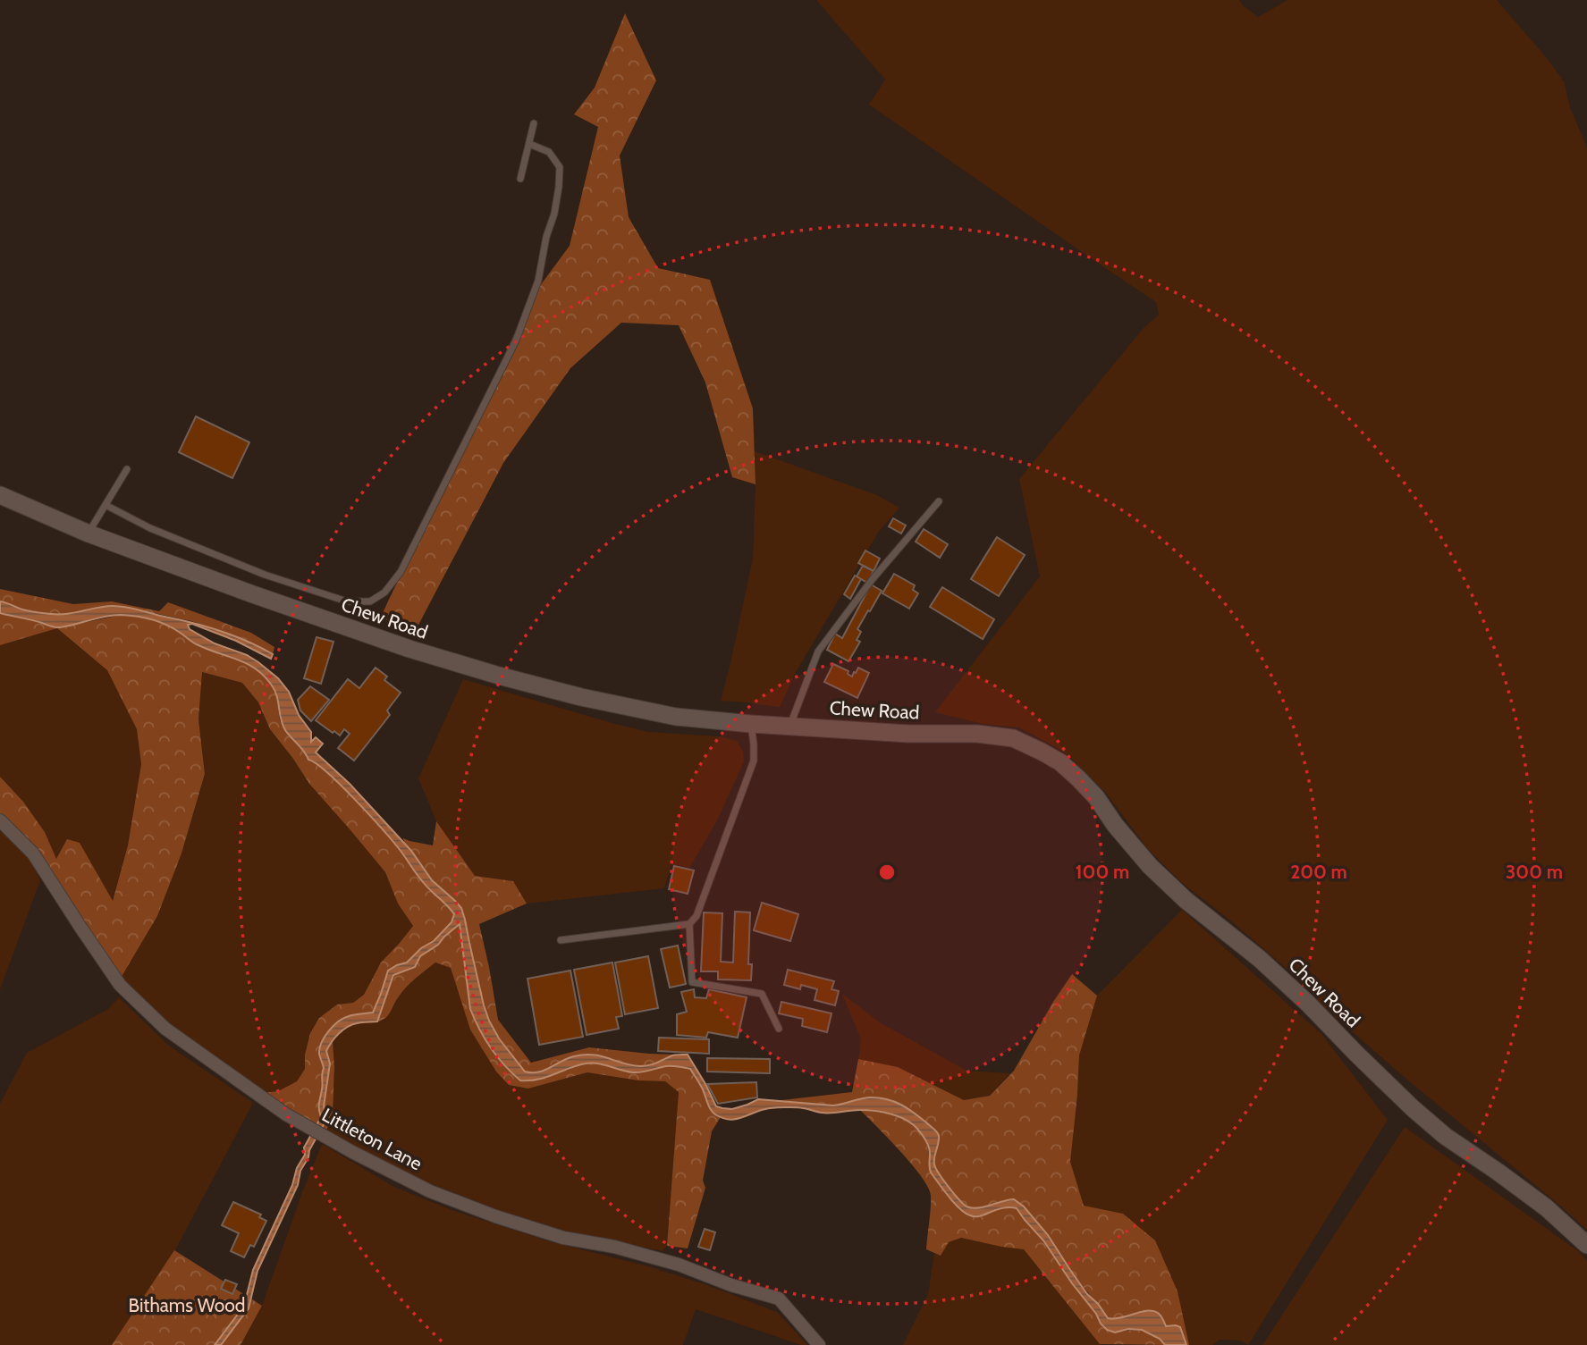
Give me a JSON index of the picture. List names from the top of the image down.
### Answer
{
  "streets": {
    "main road": ["Chew Road"],
    "street": ["Littleton Lane"]
  },
  "parks": ["Bithams Wood"],
  "rings": ["100 m", "200 m", "300 m"]
}
